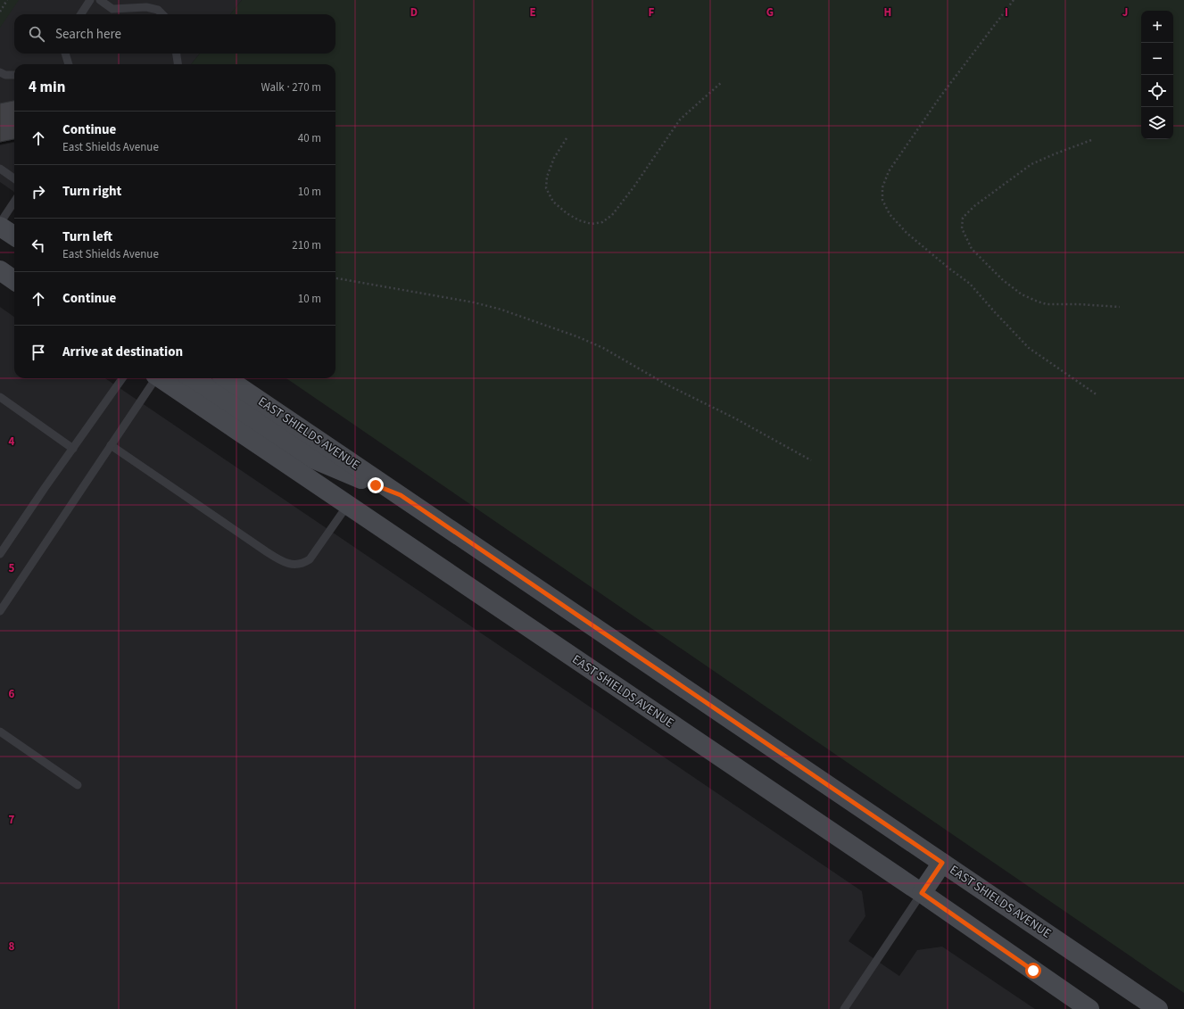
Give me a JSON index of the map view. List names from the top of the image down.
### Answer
{
  "streets": {
    "main road": ["EAST SHIELDS AVENUE"]
  },
  "page": {
    "map_buttons": ["+", "−"],
    "search": "Search here",
    "heading": ["4 min", "Walk · 270 m"],
    "list": [
      ["Continue", "East Shields Avenue", "40 m"],
      ["Turn right", "10 m"],
      ["Turn left", "East Shields Avenue", "210 m"],
      ["Continue", "10 m"],
      "Arrive at destination"
    ]
  },
  "grid": {
    "columns": [
      "D",
      "E",
      "F",
      "G",
      "H",
      "I",
      "J"
    ],
    "rows": [
      "4",
      "5",
      "6",
      "7",
      "8"
    ]
  }
}
